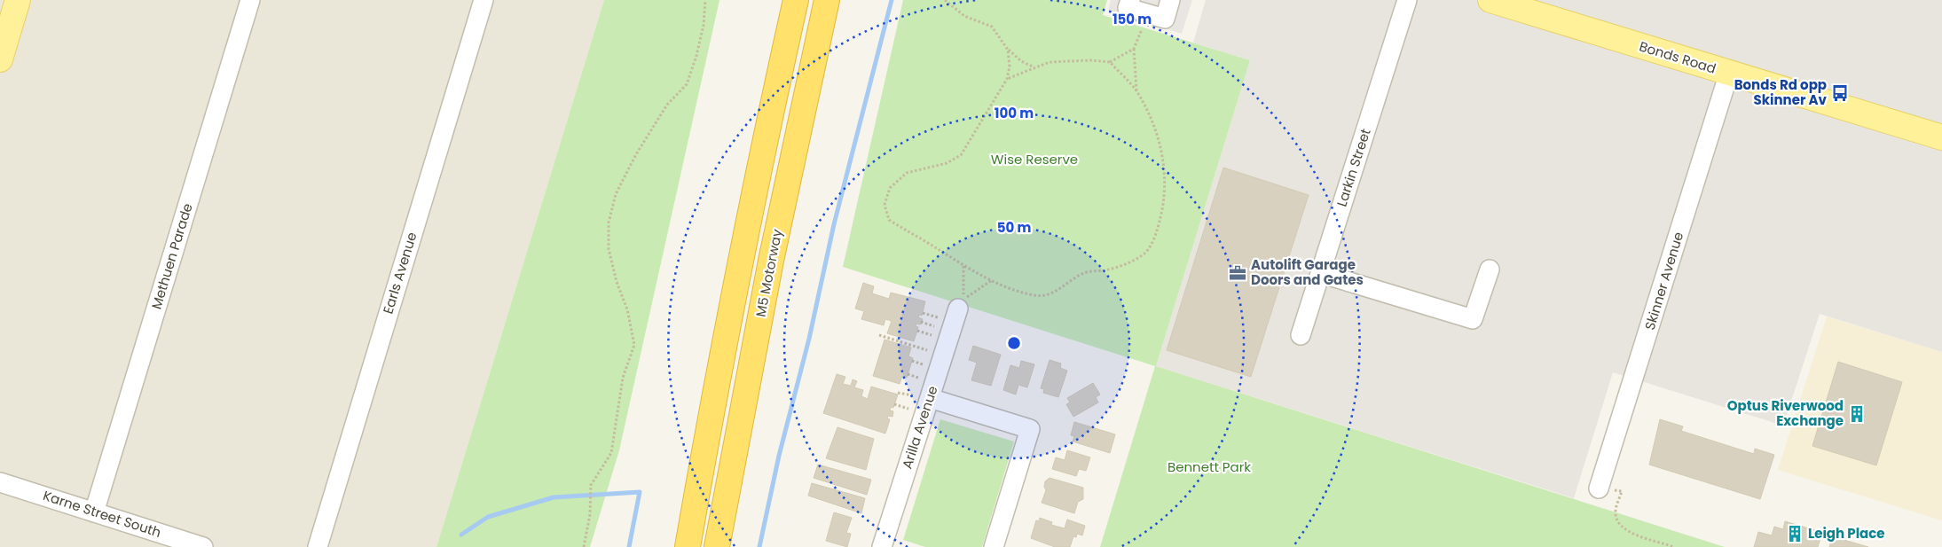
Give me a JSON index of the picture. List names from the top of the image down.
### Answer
{
  "streets": {
    "highway": ["M5 Motorway"],
    "main road": ["Bonds Road"],
    "street": [
      "Larkin Street",
      "Methuen Parade",
      "Earls Avenue",
      "Skinner Avenue",
      "Arilla Avenue",
      "Karne Street South"
    ]
  },
  "crossings": [
    ["Bonds Road", "Skinner Avenue"],
    ["Methuen Parade", "Karne Street South"]
  ],
  "parks": ["Wise Reserve", "Bennett Park"],
  "places": {
    "bus stop": ["Bonds Rd opp Skinner Av"],
    "office": ["Autolift Garage Doors and Gates"],
    "building": ["Optus Riverwood Exchange", "Leigh Place"]
  },
  "rings": ["150 m", "100 m", "50 m"]
}
